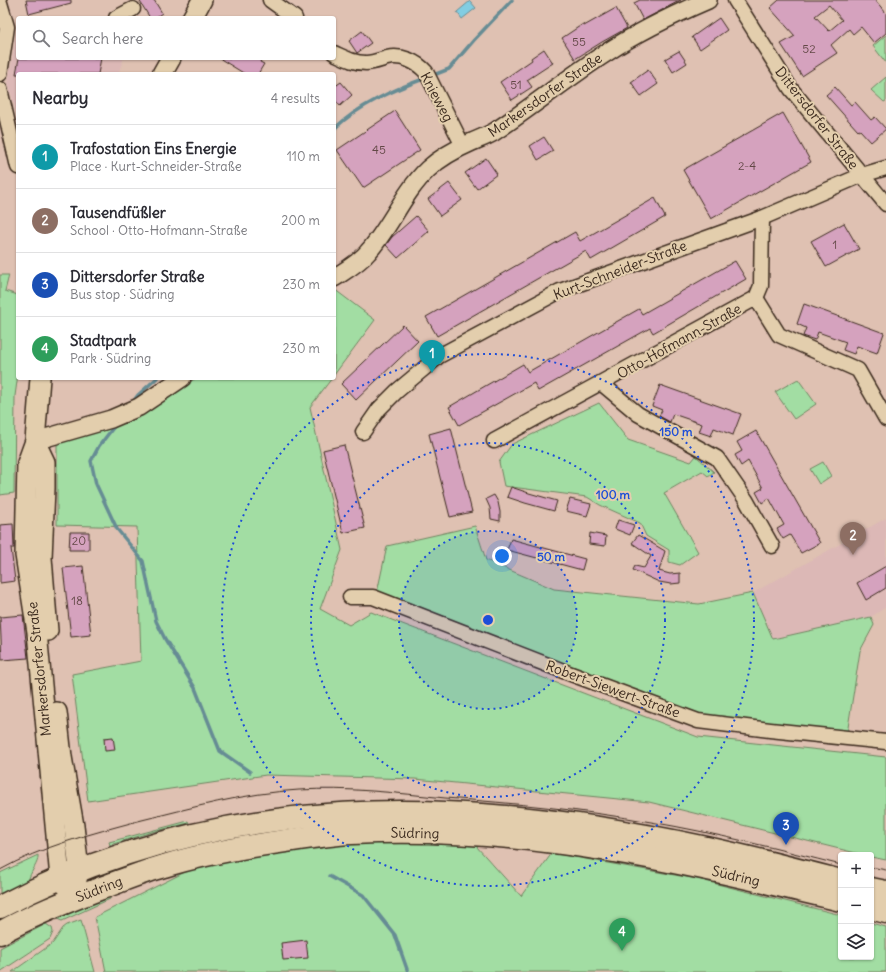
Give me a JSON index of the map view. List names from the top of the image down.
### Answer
{
  "streets": {
    "main road": ["Markersdorfer Straße", "Südring"],
    "street": [
      "Knieweg",
      "Dittersdorfer Straße",
      "Kurt-Schneider-Straße",
      "Otto-Hofmann-Straße",
      "Robert-Siewert-Straße"
    ]
  },
  "crossings": [
    ["Markersdorfer Straße", "Knieweg"],
    ["Markersdorfer Straße", "Südring"],
    ["Dittersdorfer Straße", "Kurt-Schneider-Straße"],
    ["Kurt-Schneider-Straße", "Otto-Hofmann-Straße"]
  ],
  "house_numbers": [
    "55",
    "52",
    "51",
    "45",
    "2-4",
    "1",
    "20",
    "18"
  ],
  "page": {
    "search": "Search here",
    "heading": ["Nearby", "4 results"],
    "list": [
      {
        "mark": "1",
        "name": "Trafostation Eins Energie",
        "note": "Place · Kurt-Schneider-Straße",
        "value": "110 m"
      },
      {
        "mark": "2",
        "name": "Tausendfüßler",
        "note": "School · Otto-Hofmann-Straße",
        "value": "200 m"
      },
      {
        "mark": "3",
        "name": "Dittersdorfer Straße",
        "note": "Bus stop · Südring",
        "value": "230 m"
      },
      {
        "mark": "4",
        "name": "Stadtpark",
        "note": "Park · Südring",
        "value": "230 m"
      }
    ],
    "pins": [
      "1",
      "2",
      "3",
      "4"
    ],
    "map_buttons": ["+", "−"]
  },
  "rings": ["150 m", "100 m", "50 m"]
}
